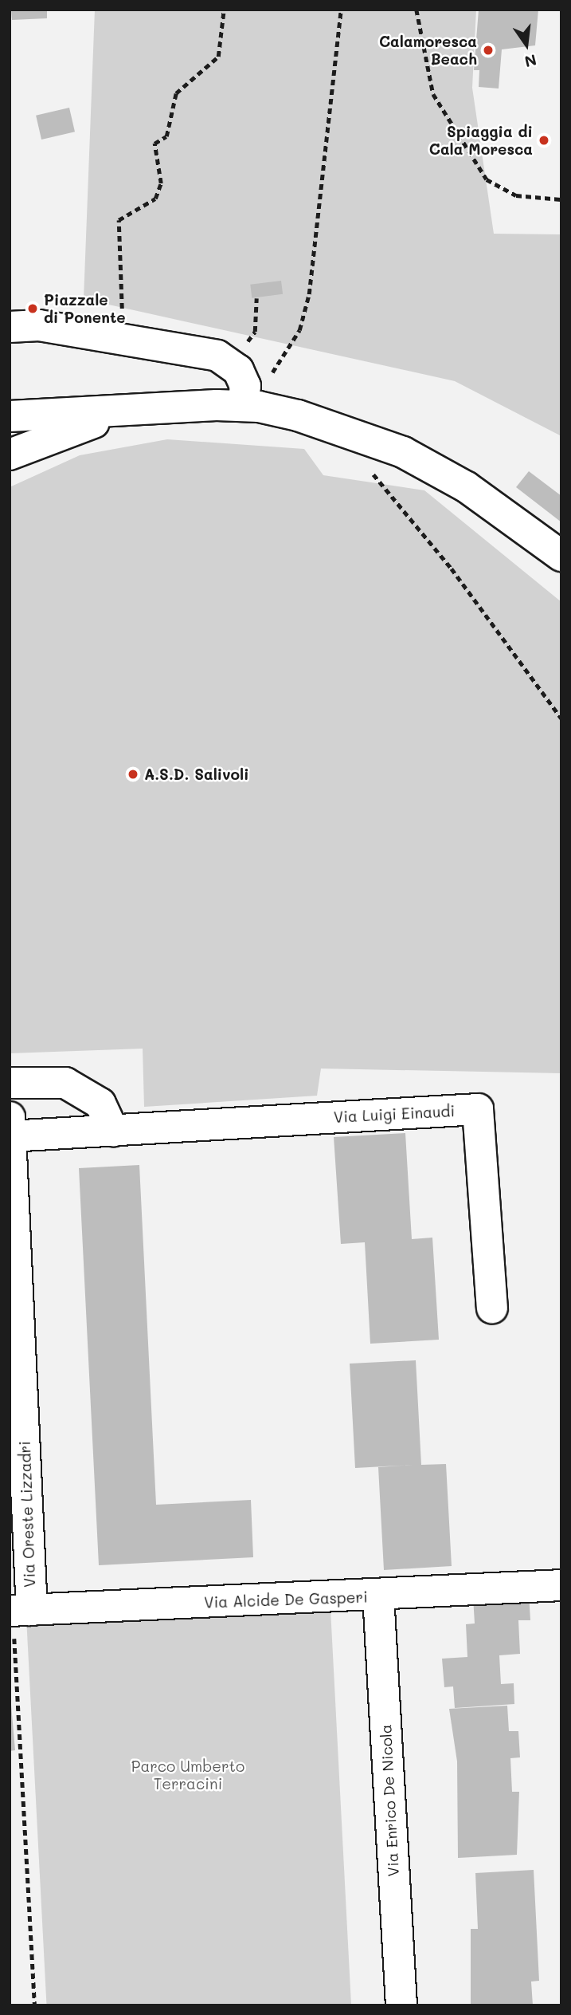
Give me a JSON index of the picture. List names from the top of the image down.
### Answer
{
  "streets": {
    "street": [
      "Via Luigi Einaudi",
      "Via Oreste Lizzadri",
      "Via Alcide De Gasperi",
      "Via Enrico De Nicola"
    ]
  },
  "crossings": [
    ["Via Luigi Einaudi", "Via Oreste Lizzadri"],
    ["Via Oreste Lizzadri", "Via Alcide De Gasperi"],
    ["Via Alcide De Gasperi", "Via Enrico De Nicola"]
  ],
  "parks": ["Parco Umberto Terracini"],
  "places": [
    "Calamoresca Beach",
    "Spiaggia di Cala Moresca",
    "Piazzale di Ponente",
    "A.S.D. Salivoli"
  ],
  "north": "bottom"
}
